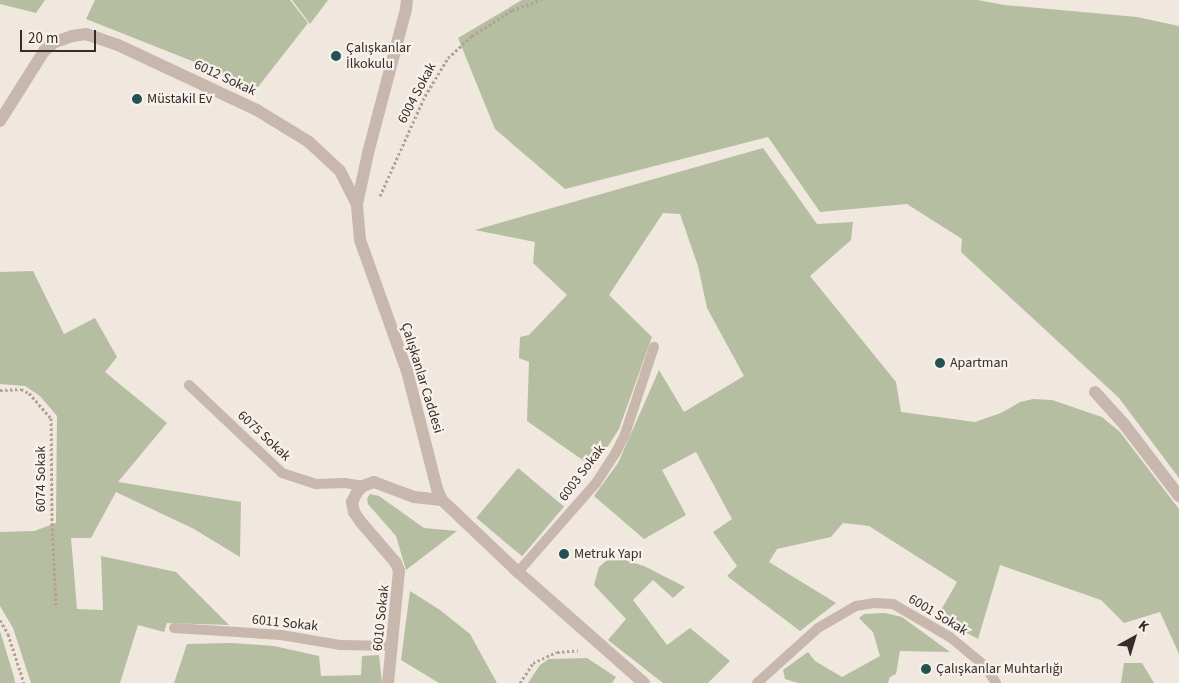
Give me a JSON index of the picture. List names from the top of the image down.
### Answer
{
  "streets": {
    "street": ["6012 Sokak", "Çalışkanlar Caddesi", "6010 Sokak"],
    "lane": [
      "6075 Sokak",
      "6003 Sokak",
      "6001 Sokak",
      "6011 Sokak"
    ],
    "path": ["6004 Sokak", "6074 Sokak"]
  },
  "crossings": [
    ["6012 Sokak", "Çalışkanlar Caddesi"],
    ["Çalışkanlar Caddesi", "6003 Sokak"],
    ["6075 Sokak", "6010 Sokak"],
    ["6010 Sokak", "6011 Sokak"]
  ],
  "places": [
    "Çalışkanlar İlkokulu",
    "Müstakil Ev",
    "Apartman",
    "Metruk Yapı",
    "Çalışkanlar Muhtarlığı"
  ],
  "scale_bar": "20 m",
  "north": "top right"
}
